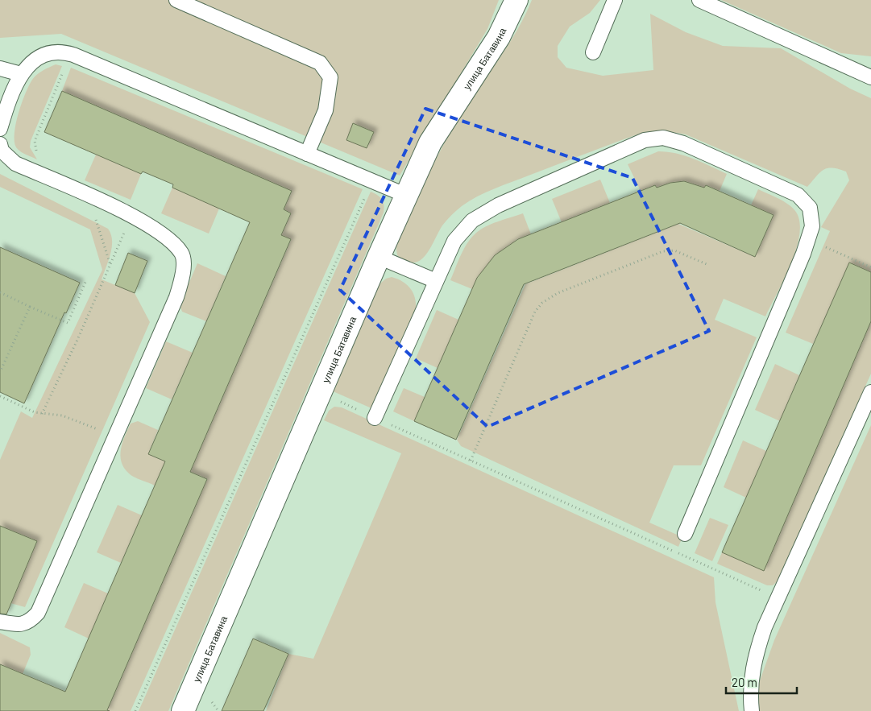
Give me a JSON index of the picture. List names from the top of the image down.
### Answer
{
  "streets": {
    "street": ["улица Батавина"]
  },
  "scale_bar": "20 m"
}
